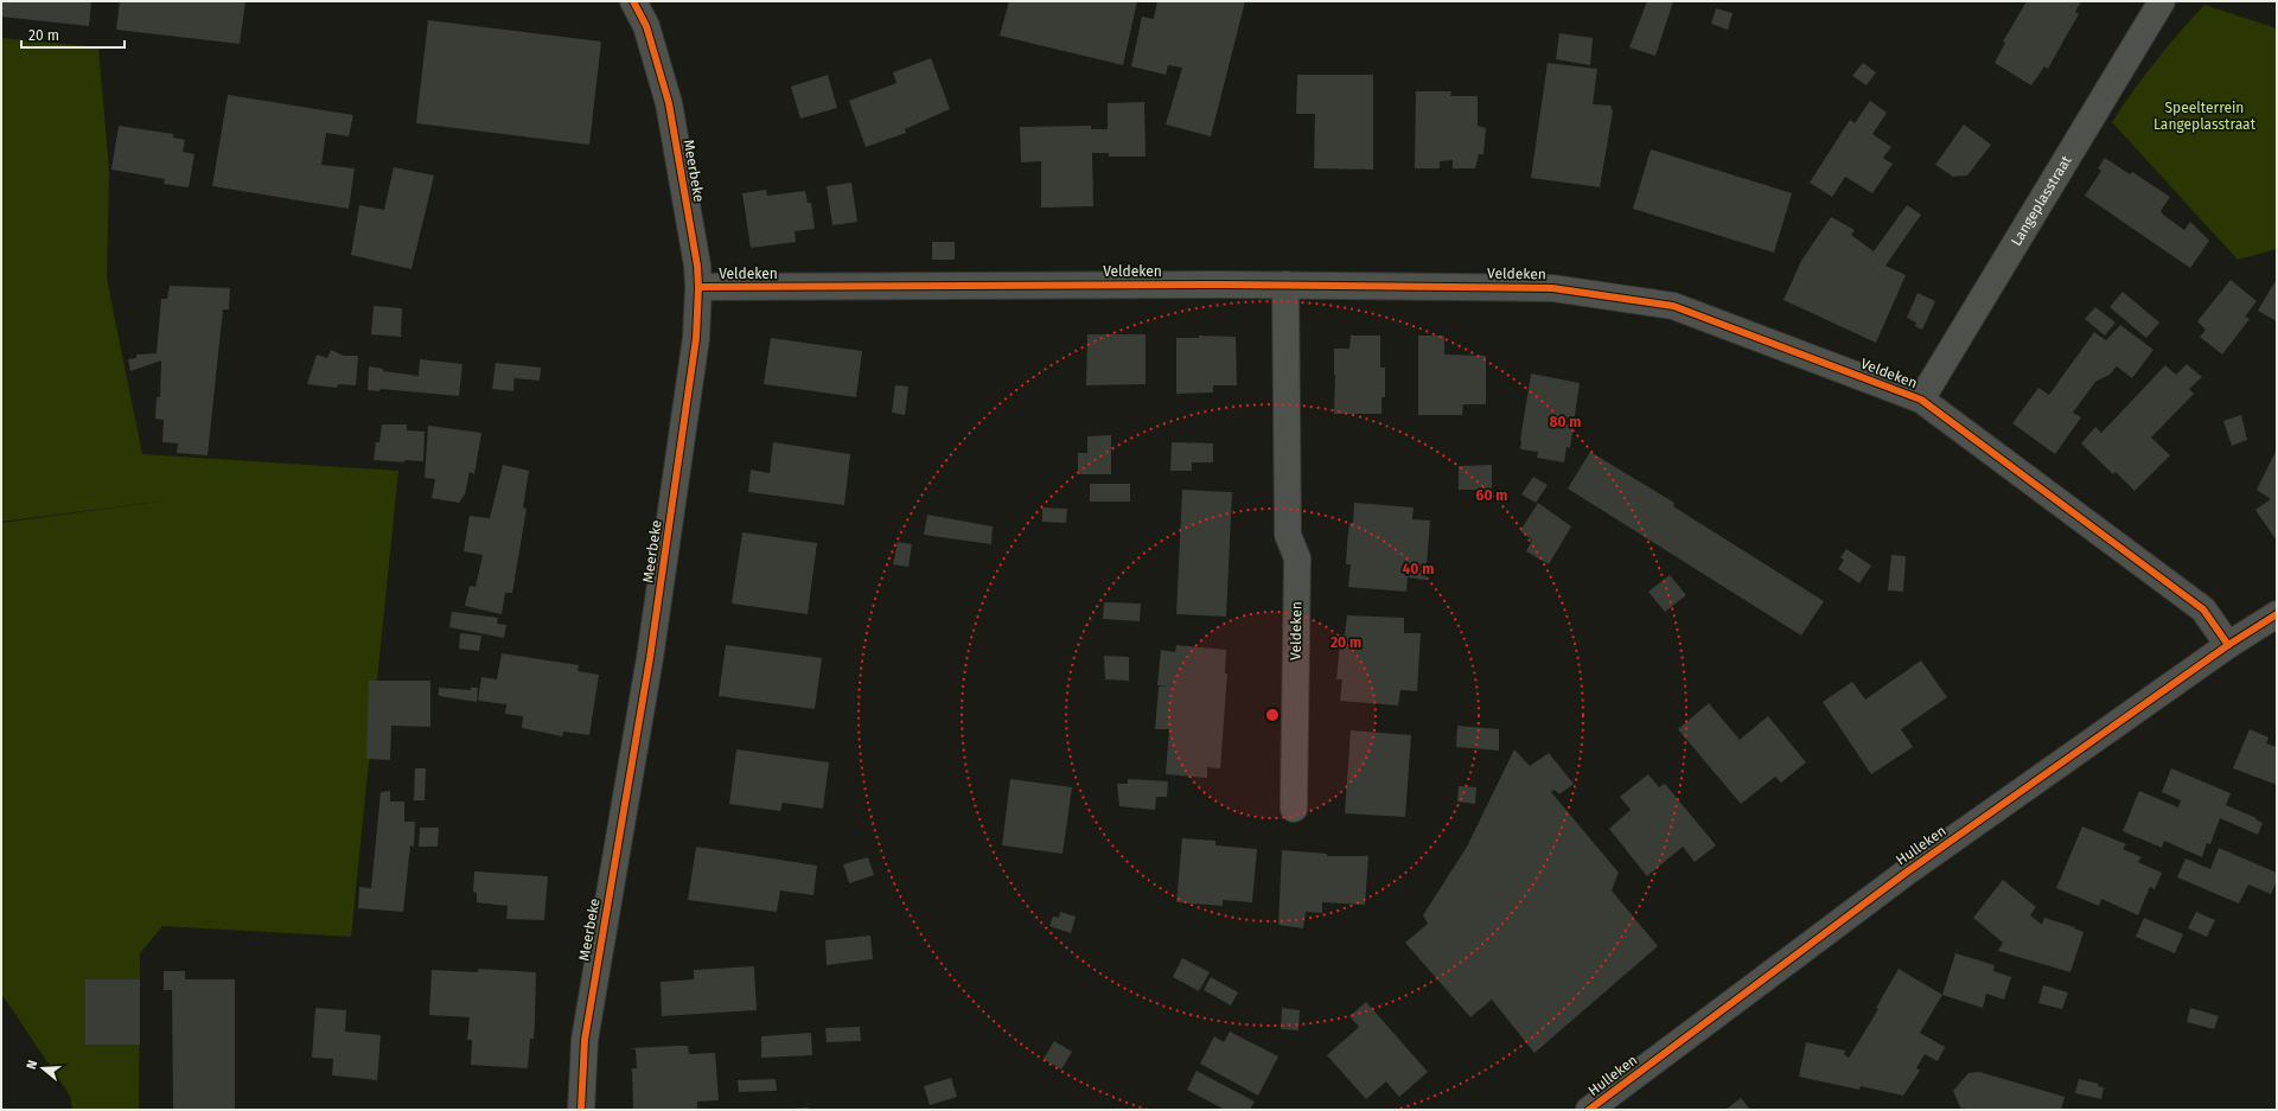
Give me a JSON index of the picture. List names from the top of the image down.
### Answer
{
  "streets": {
    "street": [
      "Meerbeke",
      "Langeplasstraat",
      "Veldeken",
      "Hulleken"
    ]
  },
  "crossings": [
    ["Meerbeke", "Veldeken"],
    ["Langeplasstraat", "Veldeken"],
    ["Veldeken", "Hulleken"]
  ],
  "parks": ["Speelterrein Langeplasstraat"],
  "scale_bar": "20 m",
  "north": "left",
  "rings": [
    "80 m",
    "60 m",
    "40 m",
    "20 m"
  ]
}
